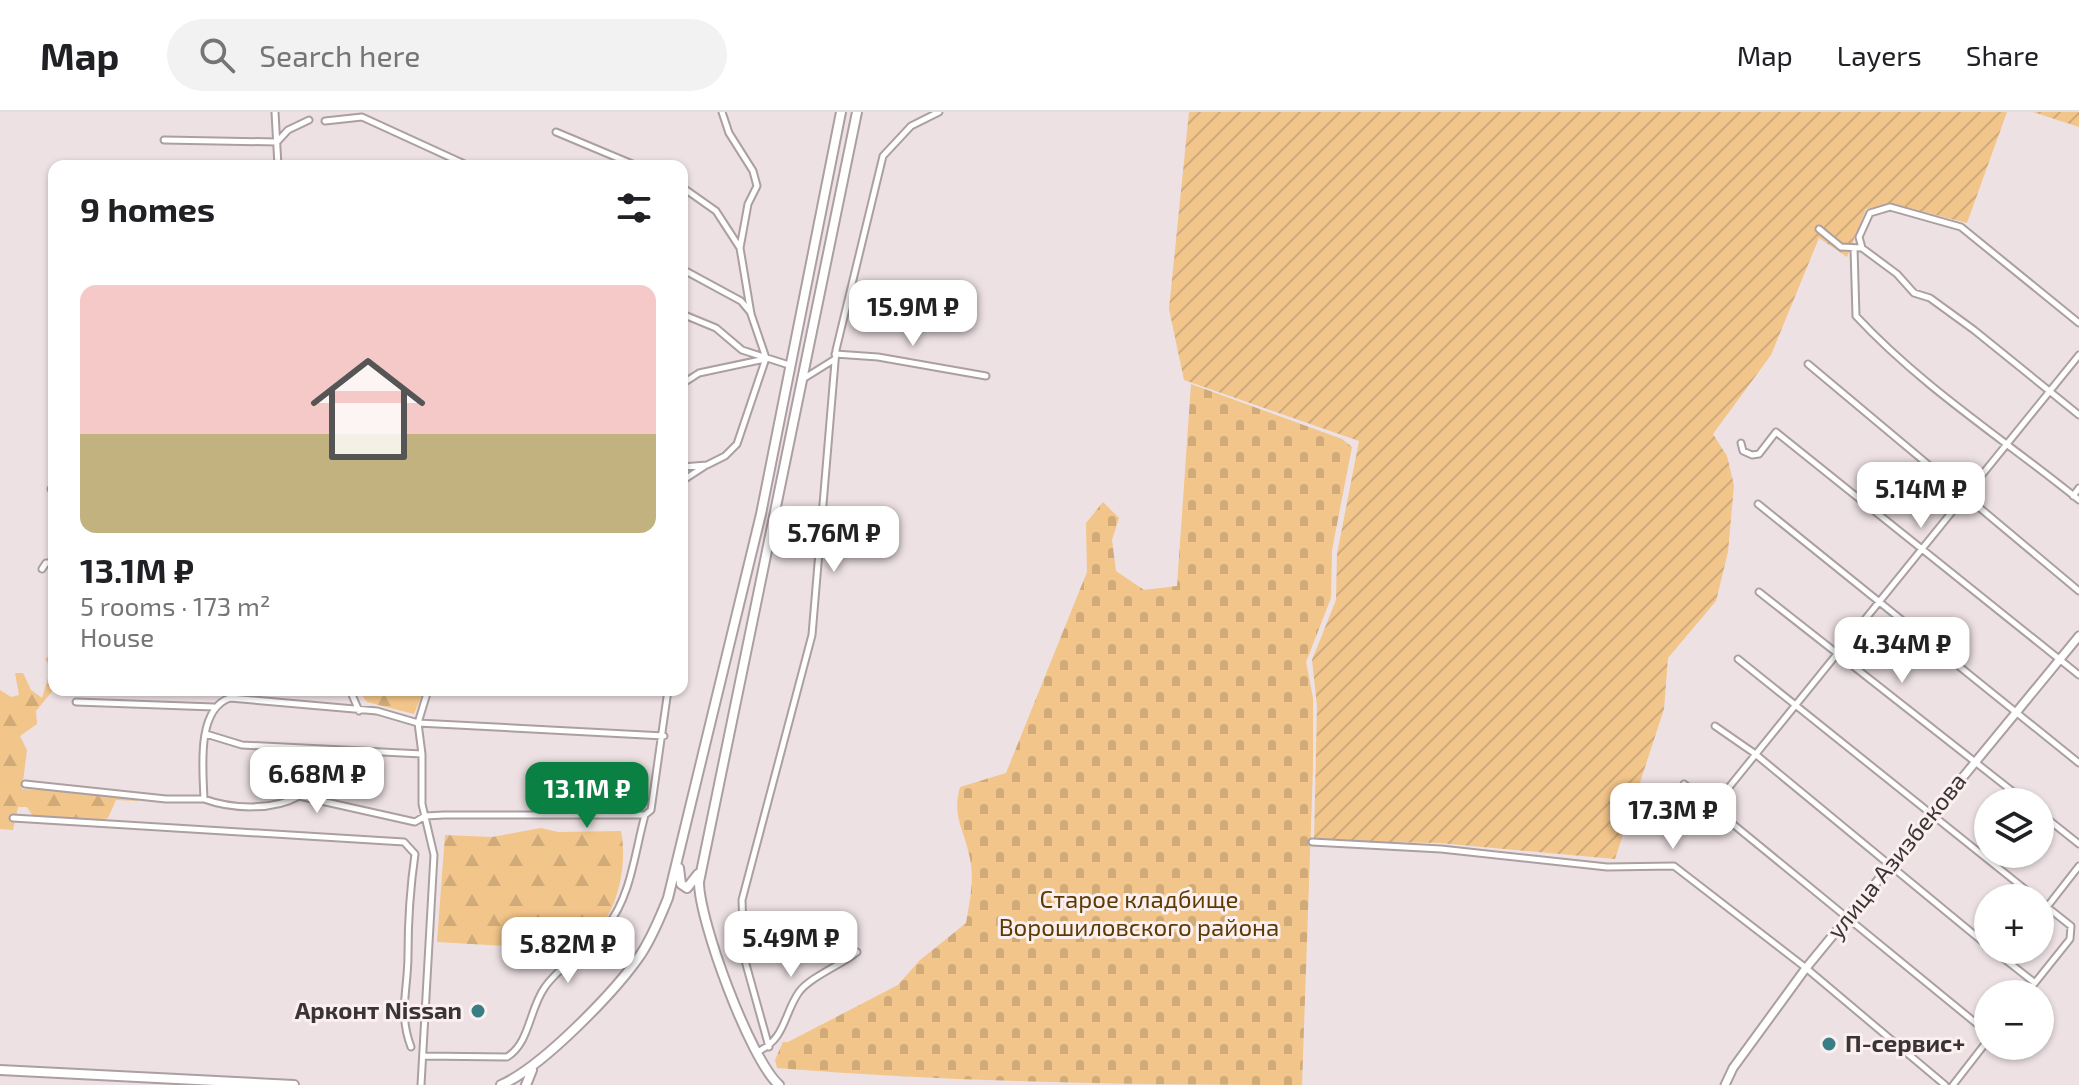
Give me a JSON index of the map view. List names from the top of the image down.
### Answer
{
  "streets": {
    "main road": ["улица Азизбекова"]
  },
  "parks": ["Старое кладбище Ворошиловского района"],
  "places": ["Арконт Nissan", "П-сервис+"],
  "page": {
    "header": "Map",
    "search": "Search here",
    "nav": ["Map", "Layers", "Share"],
    "heading": "9 homes",
    "list": [
      {
        "name": "13.1M ₽",
        "note": "5 rooms · 173 m² · House"
      }
    ],
    "price": [
      "15.9M ₽",
      "5.14M ₽",
      "5.76M ₽",
      "4.34M ₽",
      "6.68M ₽",
      "13.1M ₽",
      "17.3M ₽",
      "5.49M ₽",
      "5.82M ₽"
    ],
    "map_buttons": ["+", "−"]
  }
}
